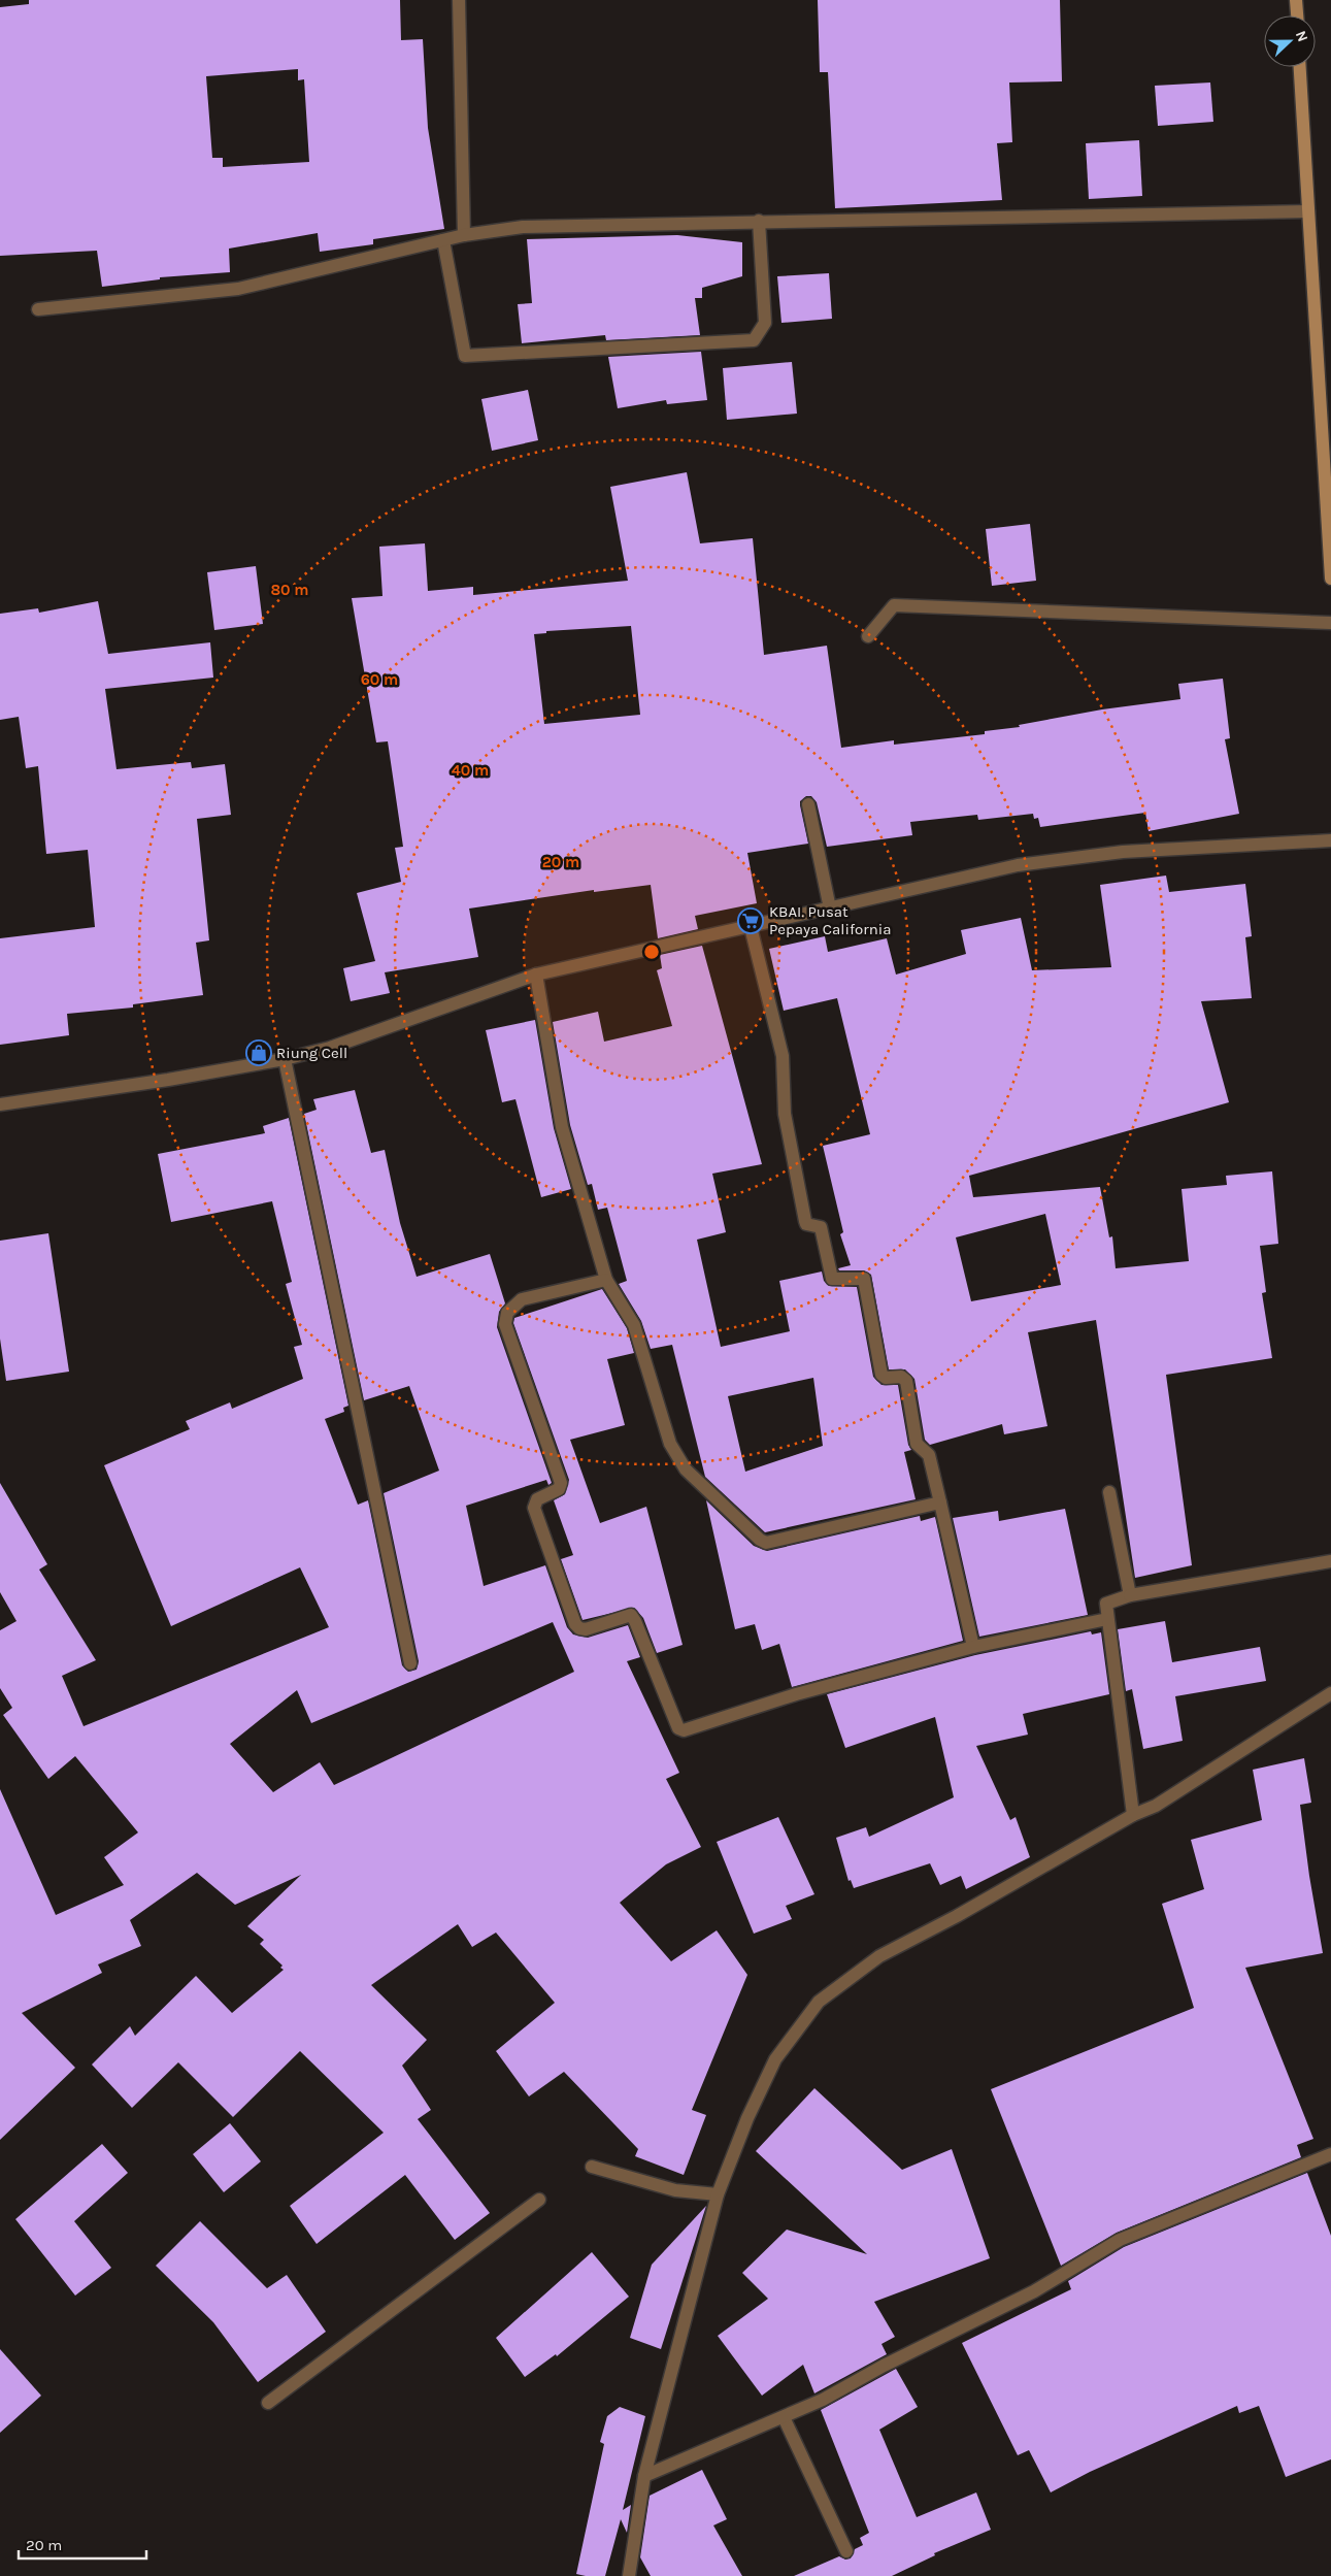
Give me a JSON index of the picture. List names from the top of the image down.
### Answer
{
  "places": {
    "supermarket": ["KBAI. Pusat Pepaya California"],
    "shop": ["Riung Cell"]
  },
  "scale_bar": "20 m",
  "north": "right",
  "rings": [
    "80 m",
    "60 m",
    "40 m",
    "20 m"
  ]
}
